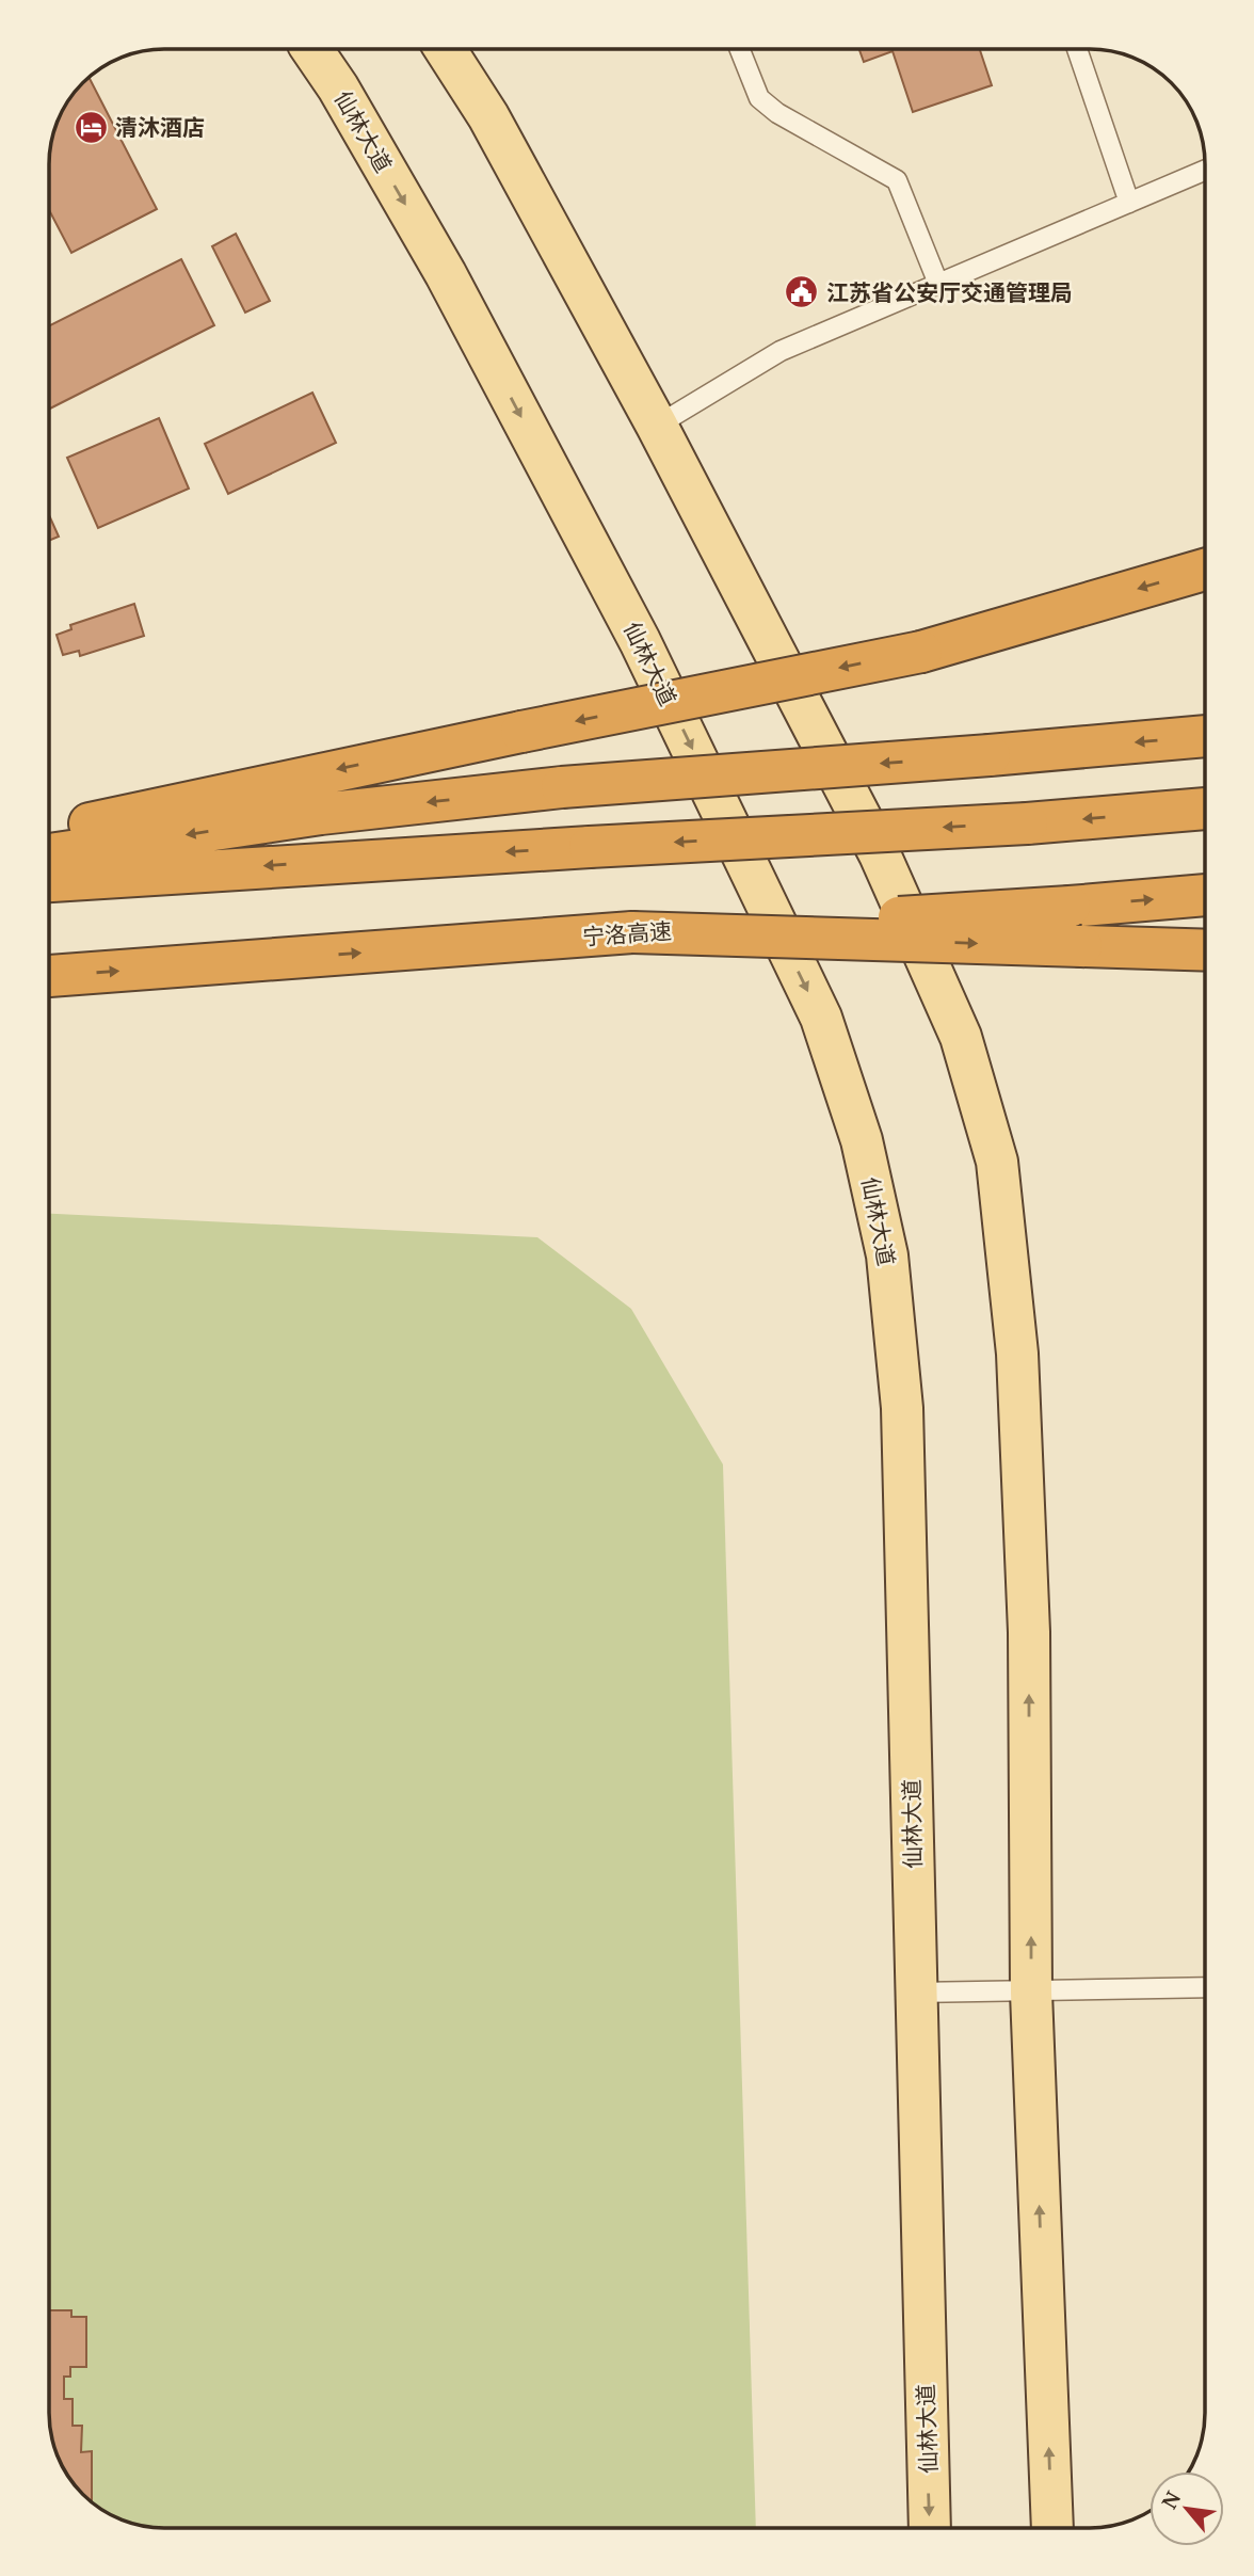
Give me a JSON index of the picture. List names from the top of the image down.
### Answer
{
  "streets": {
    "highway": ["宁洛高速"],
    "main road": ["仙林大道"]
  },
  "places": {
    "hotel": ["清沐酒店"],
    "public building": ["江苏省公安厅交通管理局"]
  },
  "north": "top left"
}
